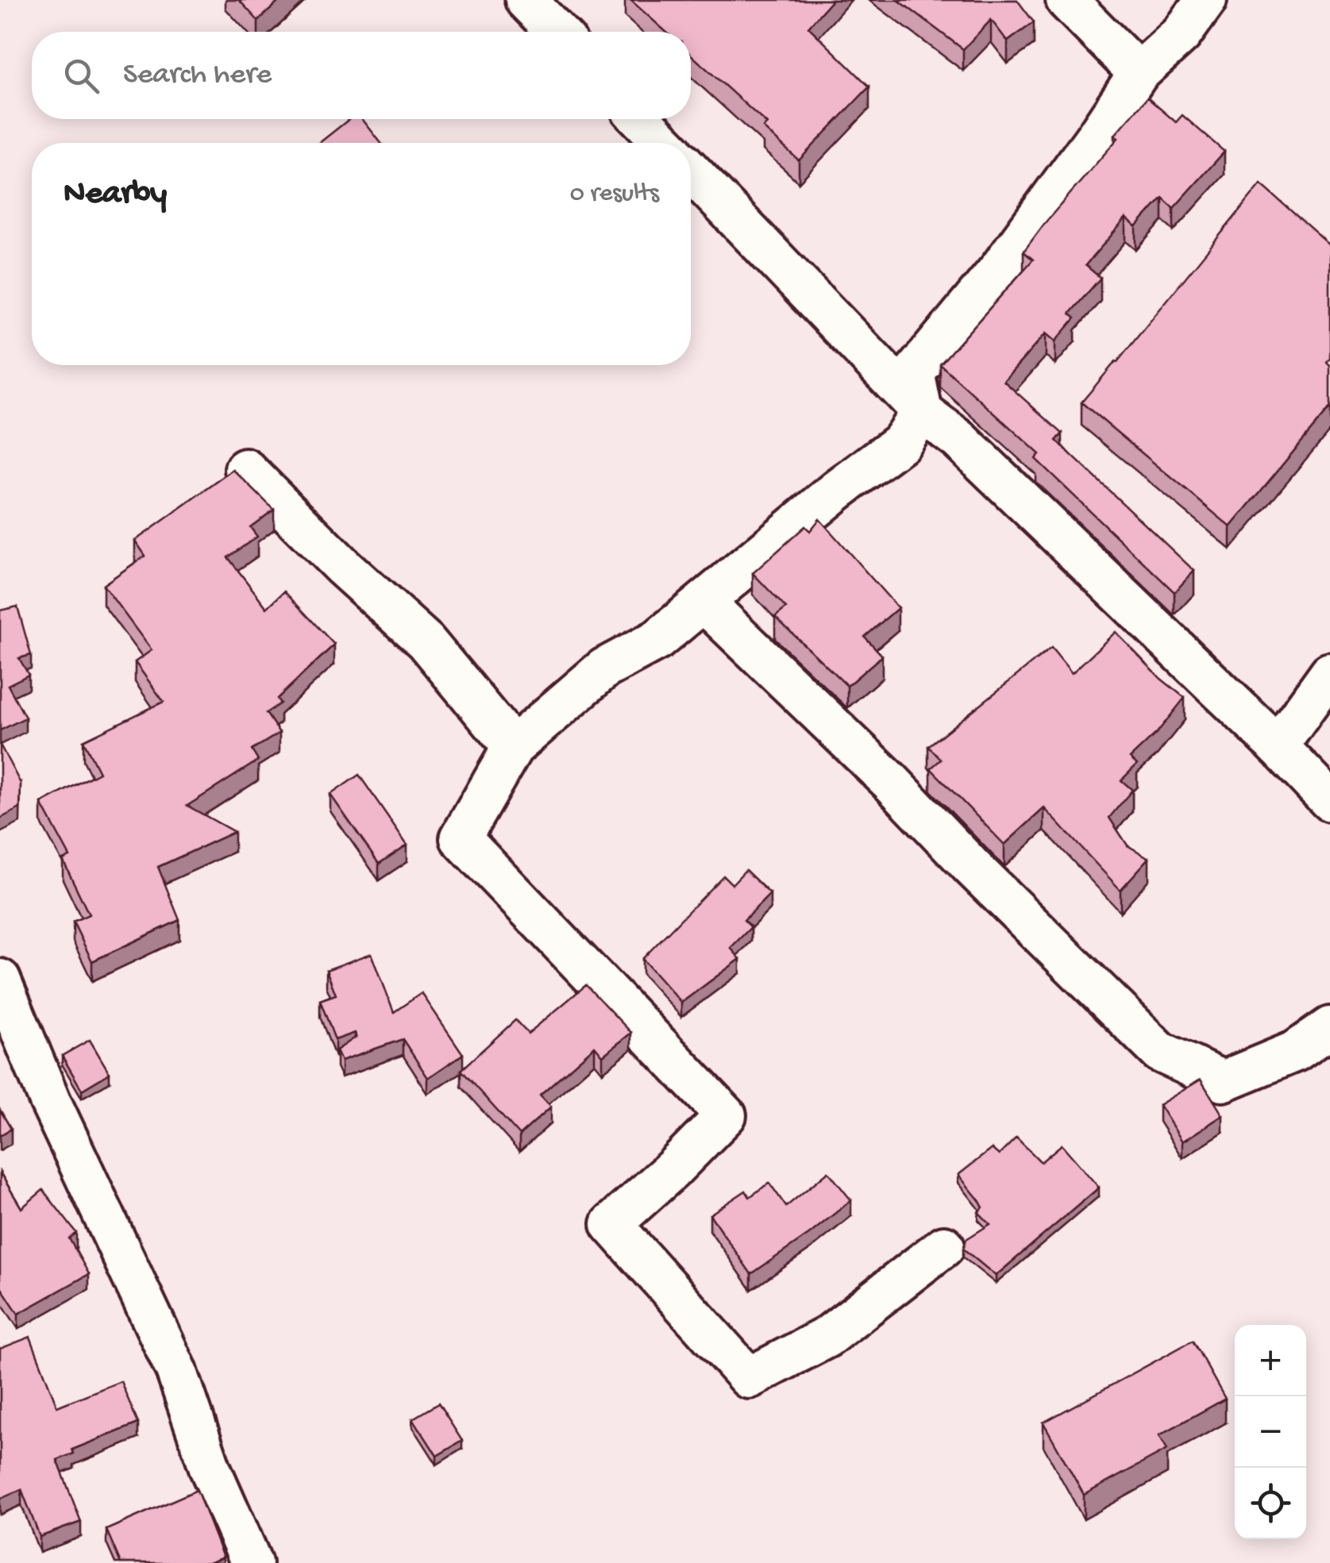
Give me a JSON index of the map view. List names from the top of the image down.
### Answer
{
  "page": {
    "search": "Search here",
    "heading": ["Nearby", "0 results"],
    "map_buttons": ["+", "−"]
  }
}
